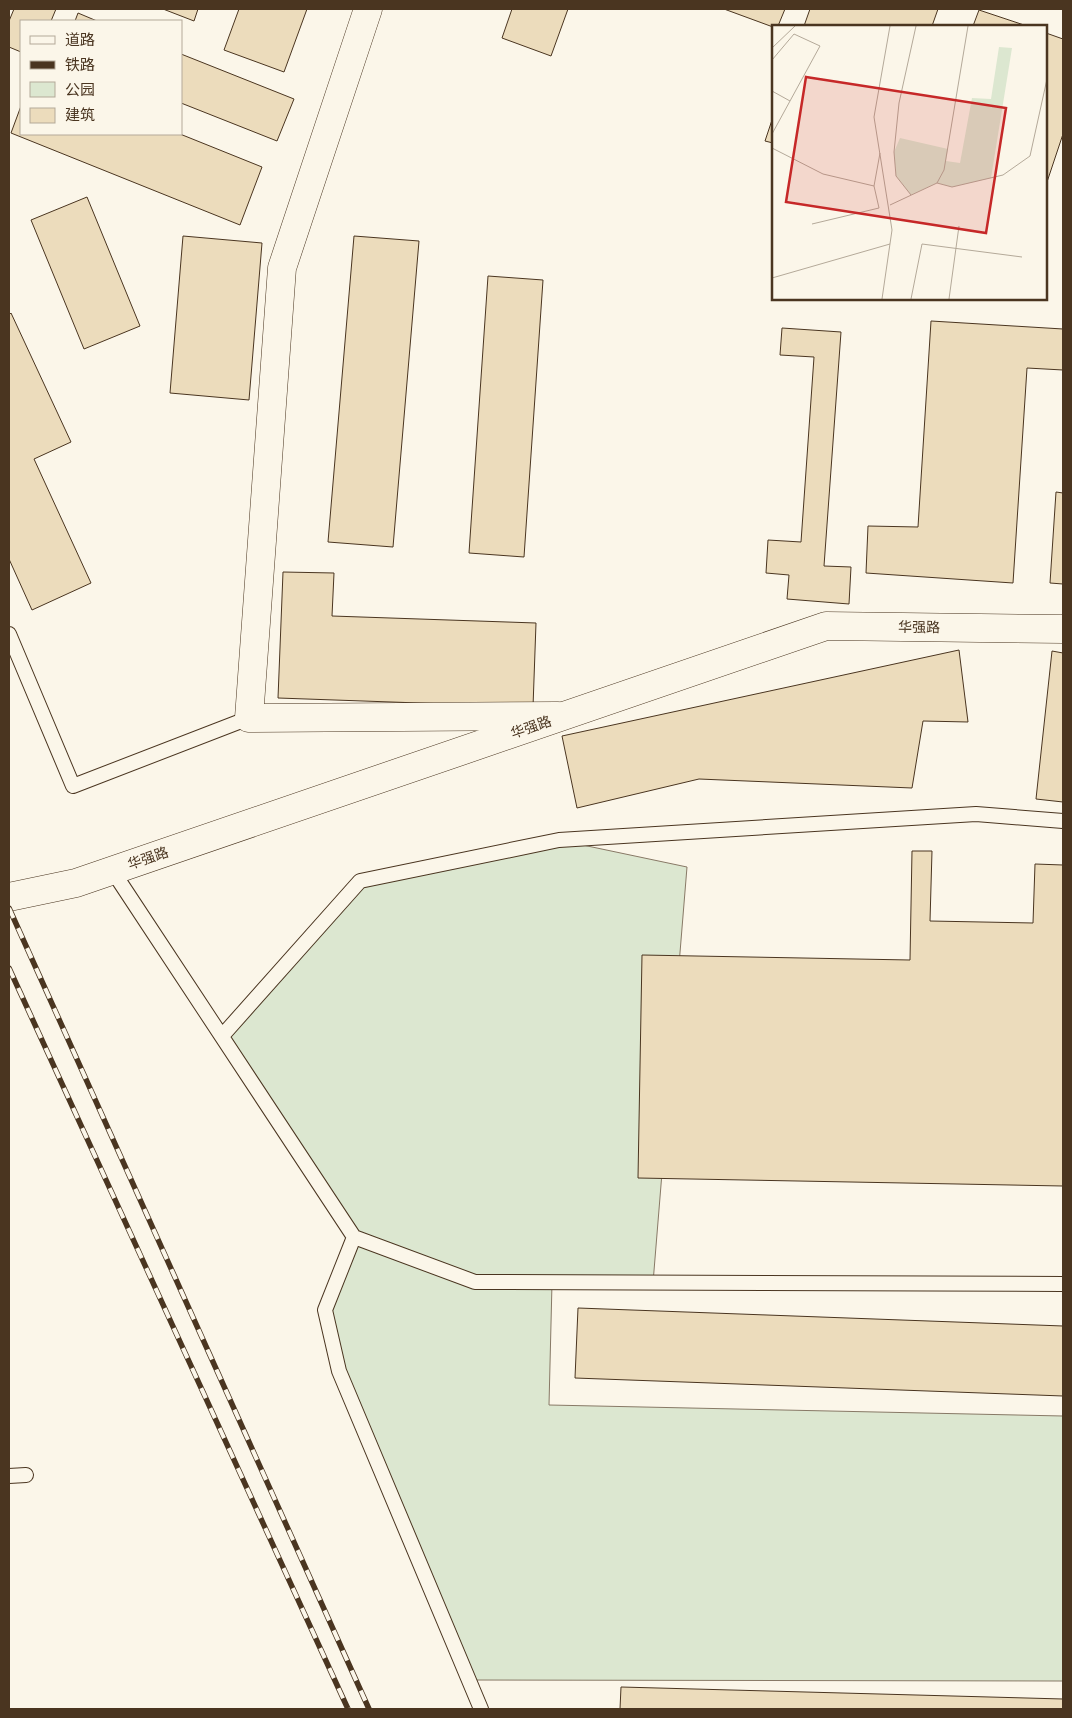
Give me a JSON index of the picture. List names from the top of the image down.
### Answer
{
  "streets": {
    "street": ["华强路"]
  },
  "legend": [
    "道路",
    "铁路",
    "公园",
    "建筑"
  ]
}
